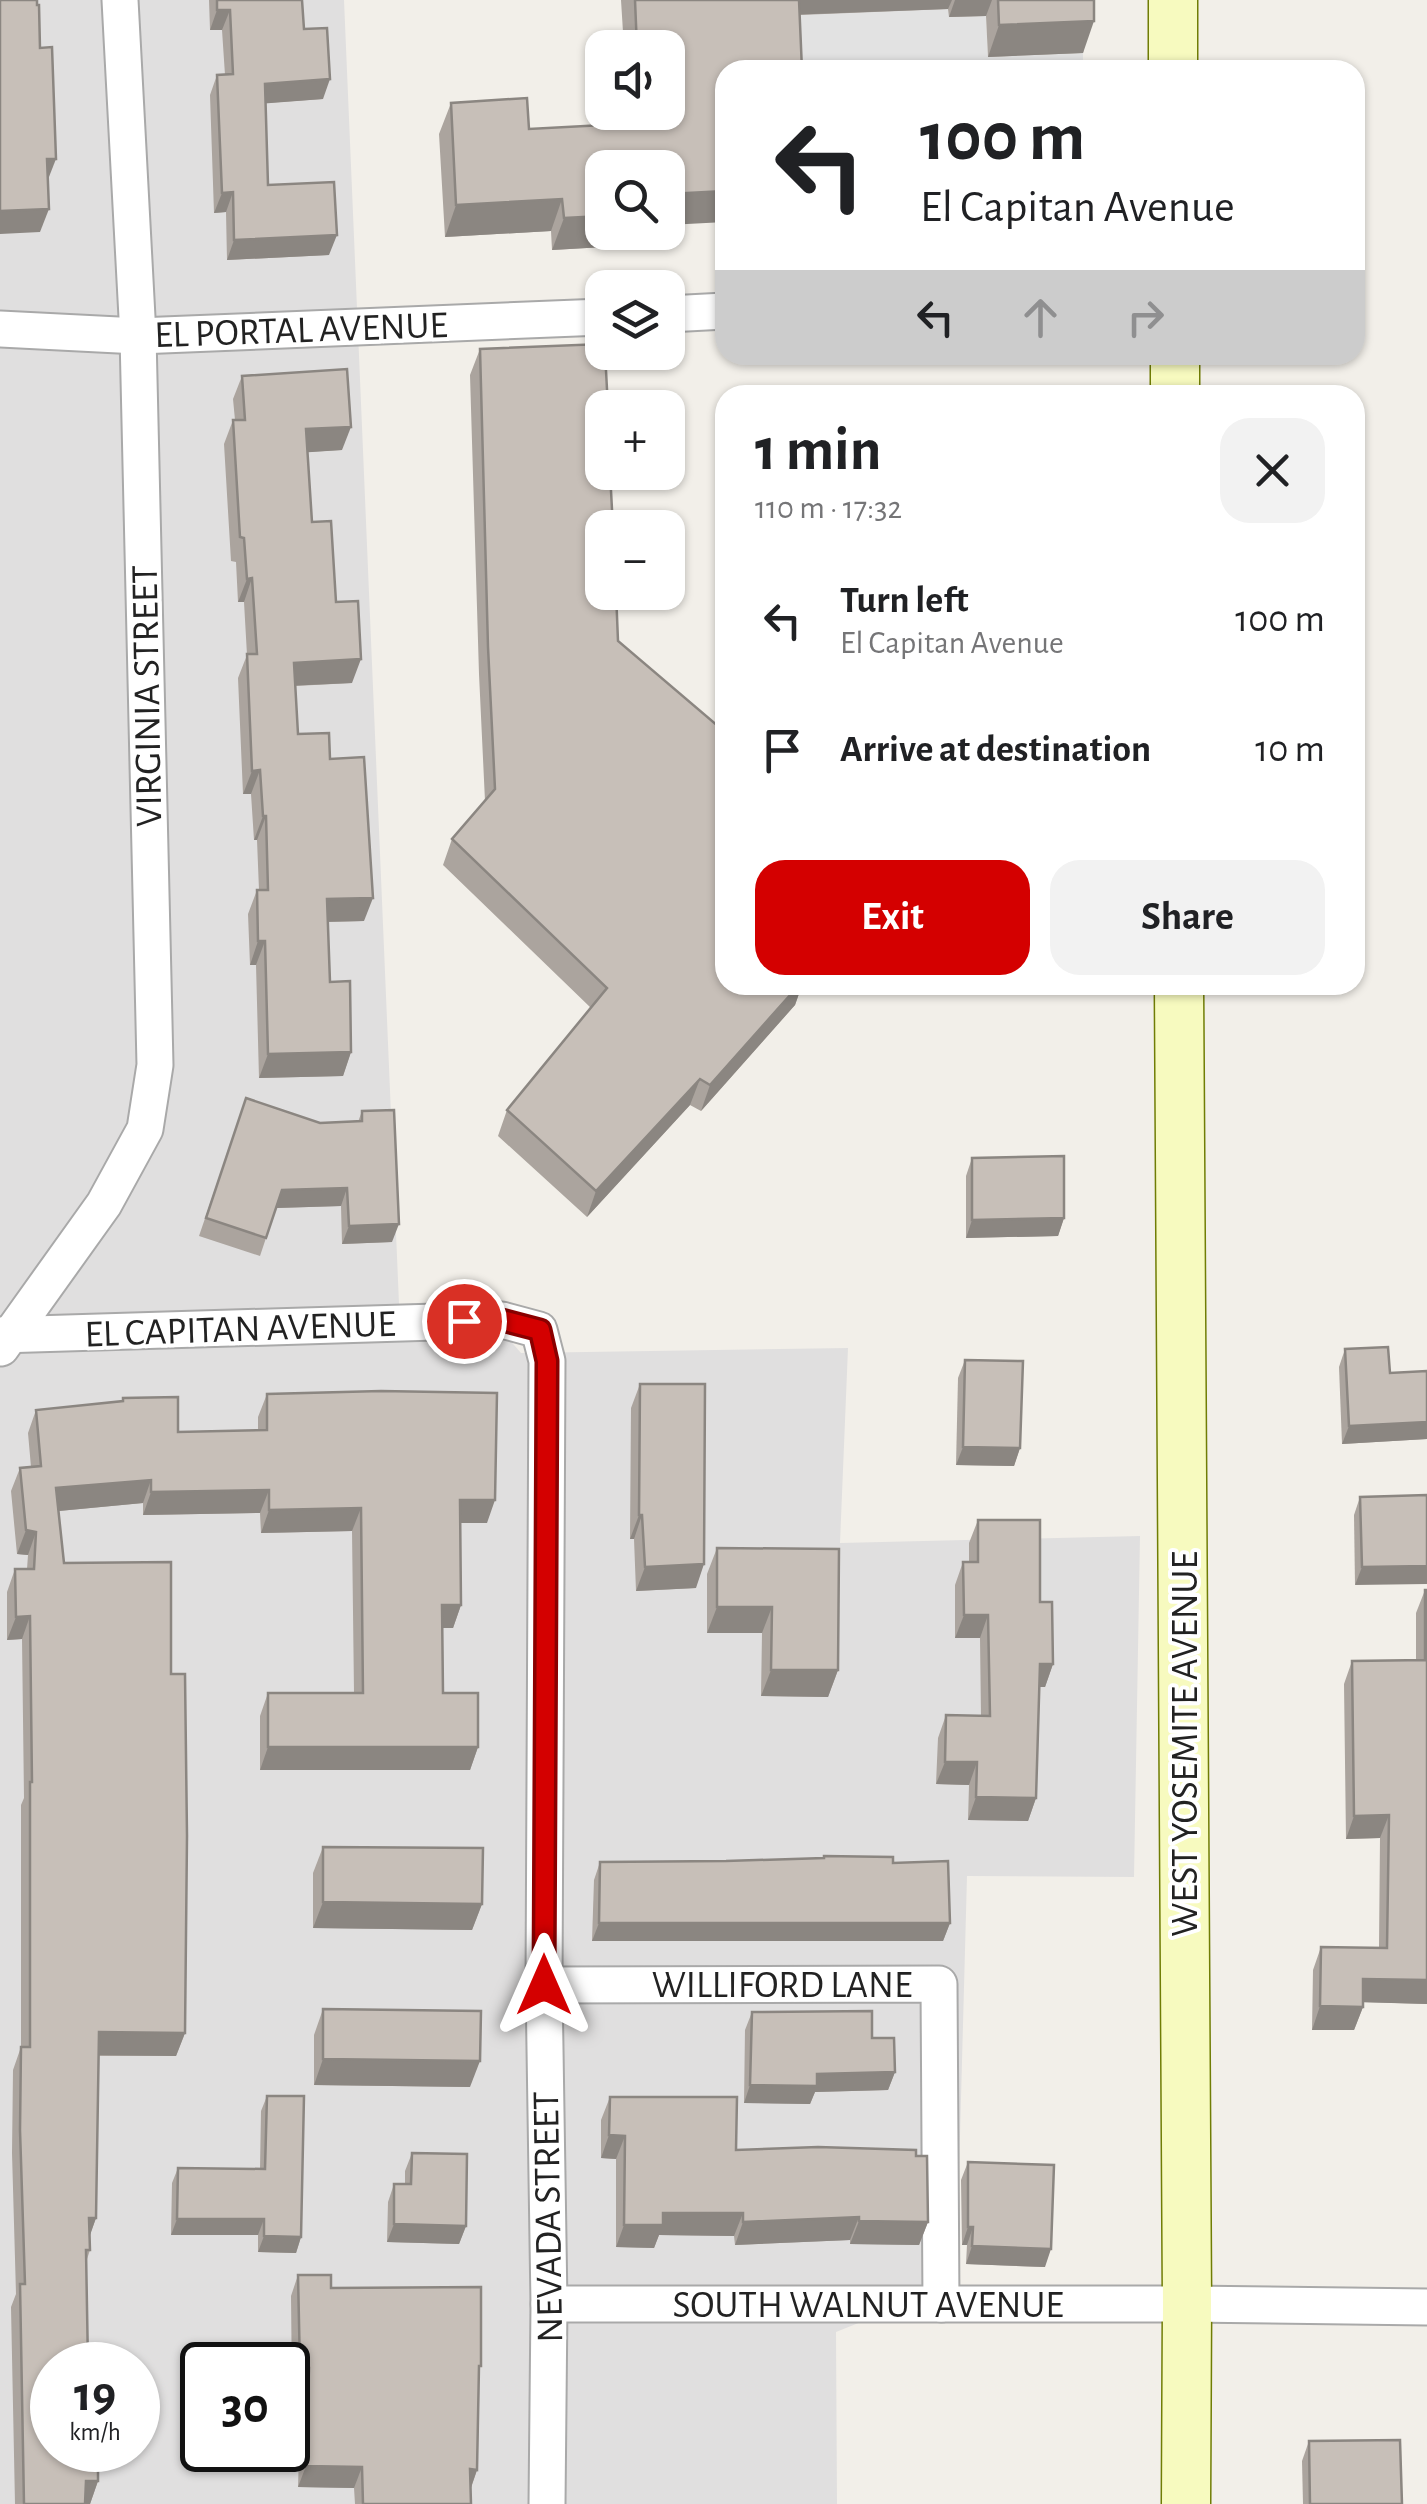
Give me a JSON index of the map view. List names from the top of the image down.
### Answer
{
  "streets": {
    "main road": ["WEST YOSEMITE AVENUE"],
    "street": [
      "EL PORTAL AVENUE",
      "VIRGINIA STREET",
      "EL CAPITAN AVENUE",
      "WILLIFORD LANE",
      "NEVADA STREET",
      "SOUTH WALNUT AVENUE"
    ]
  },
  "crossings": [
    ["EL PORTAL AVENUE", "VIRGINIA STREET"],
    ["VIRGINIA STREET", "EL CAPITAN AVENUE"],
    ["EL CAPITAN AVENUE", "NEVADA STREET"],
    ["WEST YOSEMITE AVENUE", "SOUTH WALNUT AVENUE"],
    ["WILLIFORD LANE", "NEVADA STREET"],
    ["WILLIFORD LANE", "SOUTH WALNUT AVENUE"],
    ["NEVADA STREET", "SOUTH WALNUT AVENUE"]
  ],
  "page": {
    "map_buttons": ["+", "−"],
    "turn": ["100 m", "El Capitan Avenue"],
    "heading": ["1 min", "110 m · 17:32"],
    "list": [
      {
        "name": "Turn left",
        "note": "El Capitan Avenue",
        "value": "100 m"
      },
      {
        "name": "Arrive at destination",
        "value": "10 m"
      }
    ],
    "buttons": ["Exit", "Share"],
    "speed": "19 km/h",
    "limit": "30"
  }
}
